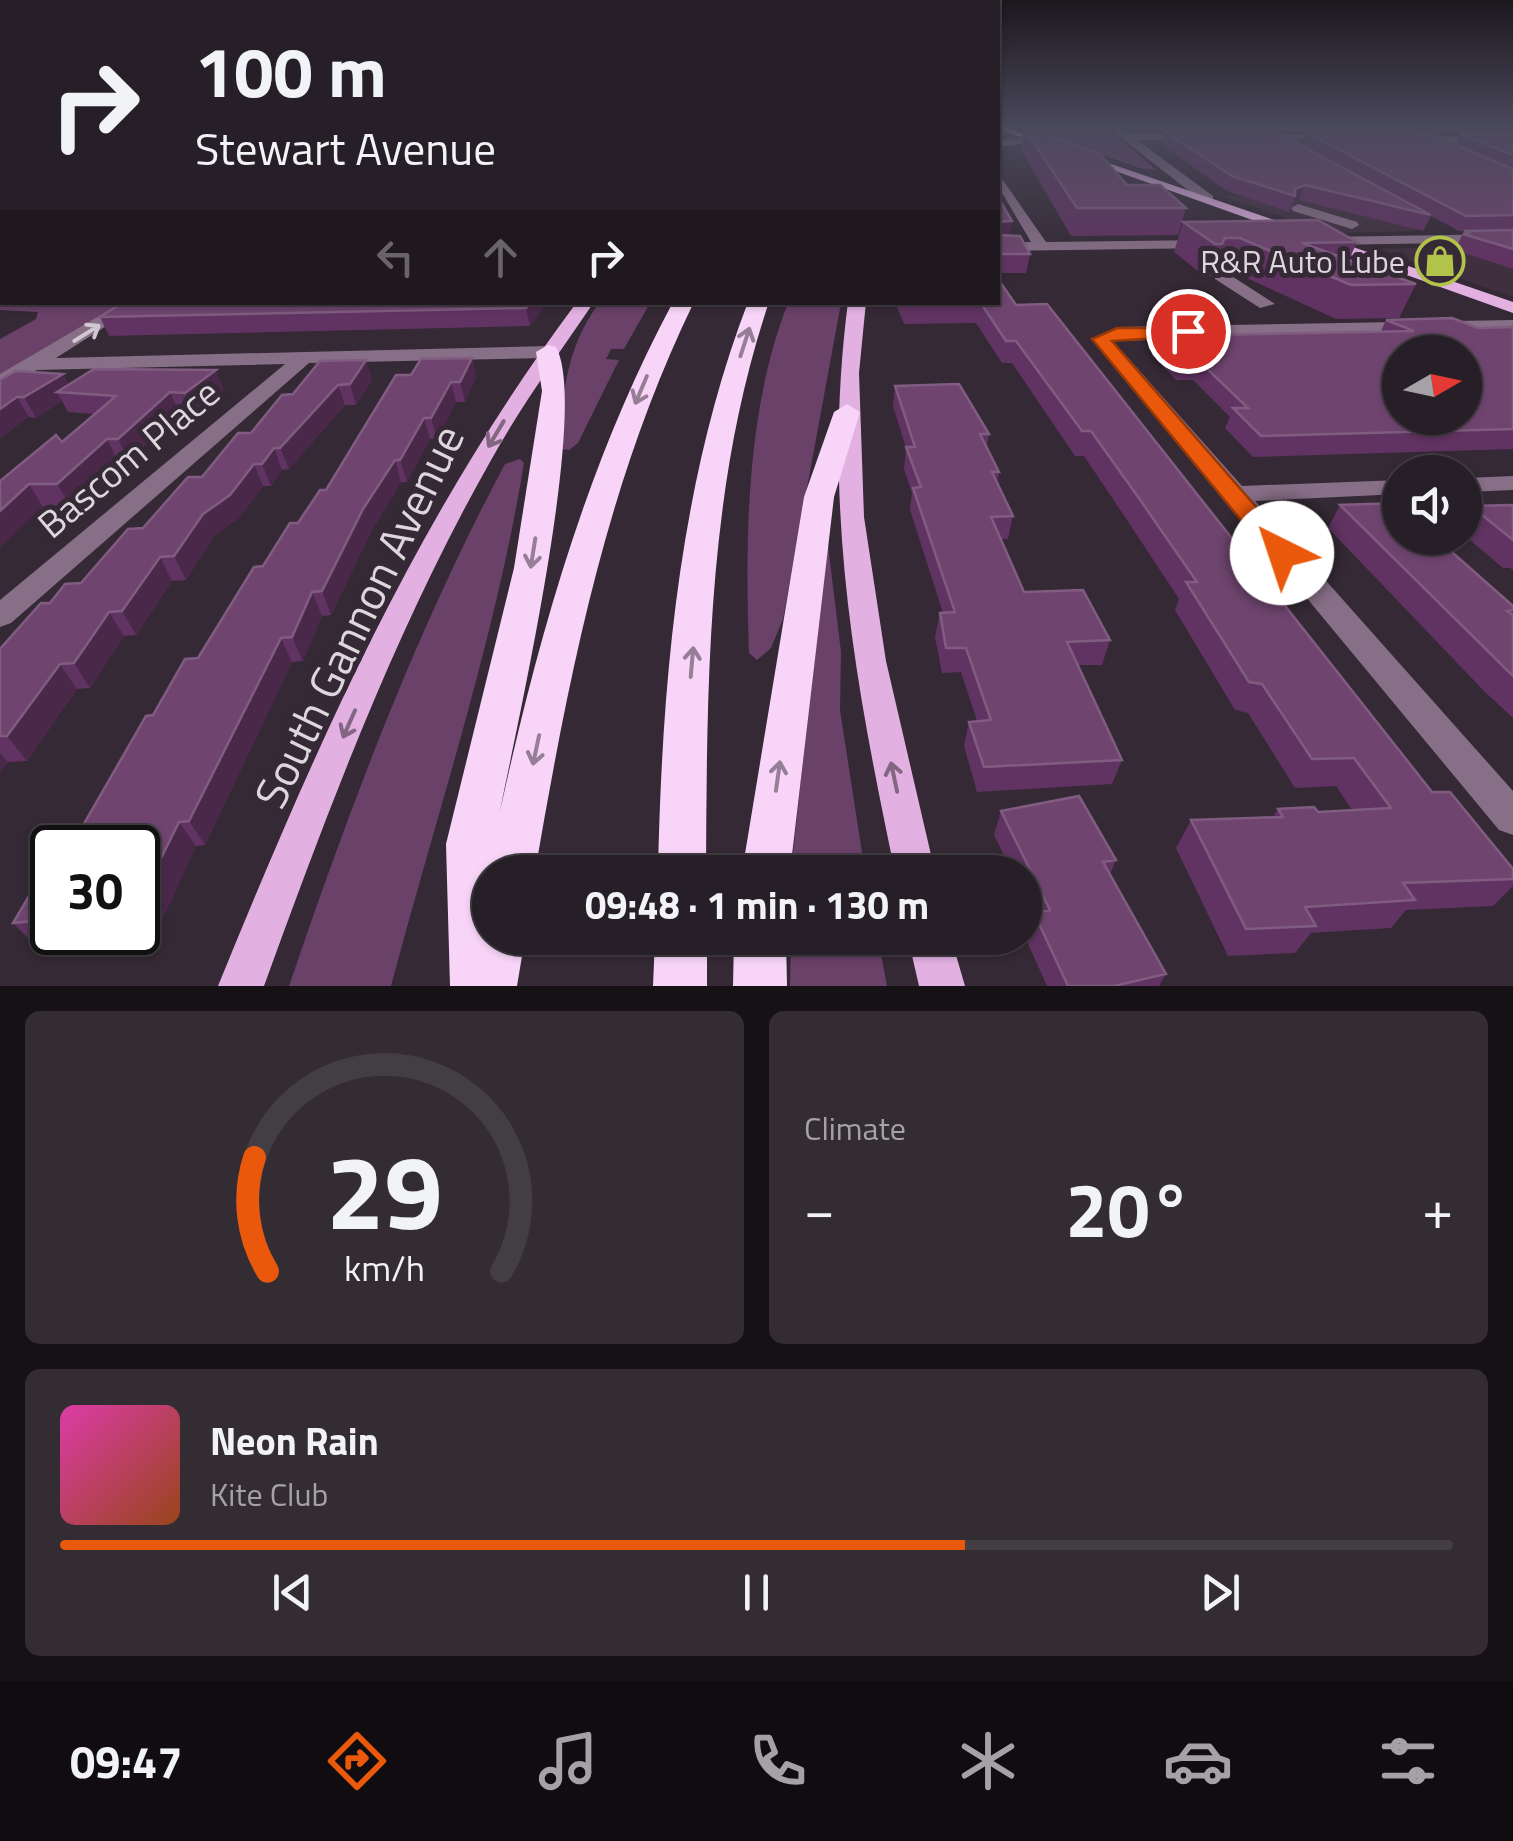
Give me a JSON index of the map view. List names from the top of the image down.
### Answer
{
  "streets": {
    "main road": ["South Gannon Avenue"],
    "street": ["Bascom Place"]
  },
  "one_way": ["South Gannon Avenue"],
  "places": {
    "shop": ["R&R Auto Lube"]
  },
  "north": "right",
  "page": {
    "turn": ["100 m", "Stewart Avenue"],
    "limit": "30",
    "trip": "09:48 · 1 min · 130 m",
    "tile": "Climate",
    "heat": ["−", "20°", "+"],
    "song": ["Neon Rain", "Kite Club"],
    "tabs": "09:47",
    "gauge": ["29", "km/h"]
  }
}
